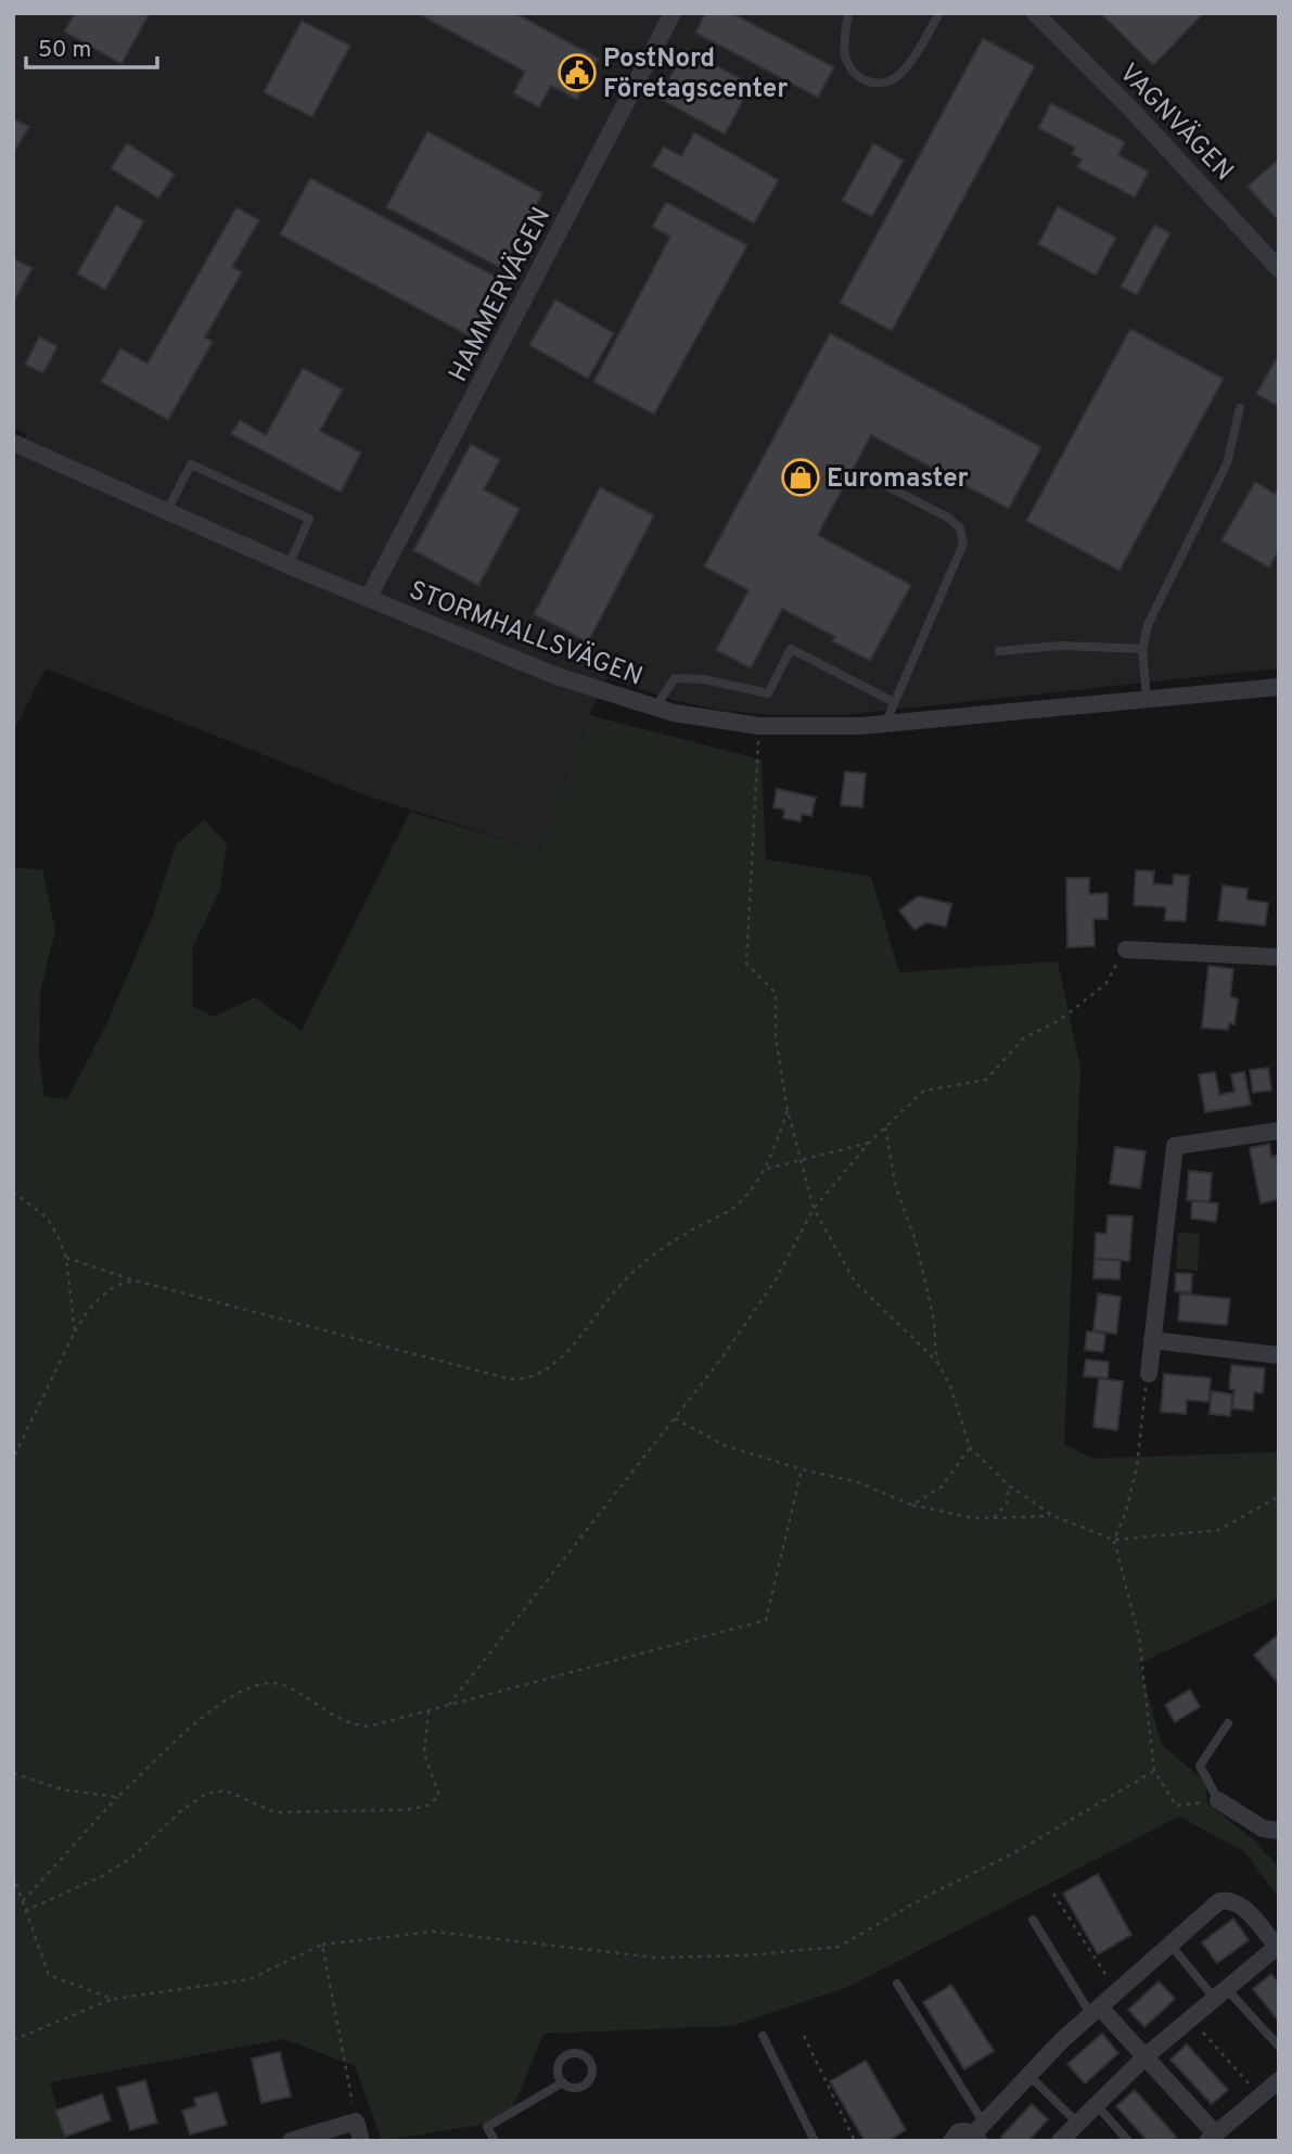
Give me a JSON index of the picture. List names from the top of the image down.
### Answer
{
  "streets": {
    "street": ["VAGNVÄGEN", "HAMMERVÄGEN", "STORMHALLSVÄGEN"]
  },
  "crossings": [
    ["HAMMERVÄGEN", "STORMHALLSVÄGEN"]
  ],
  "places": {
    "public building": ["PostNord Företagscenter"],
    "shop": ["Euromaster"]
  },
  "scale_bar": "50 m"
}
